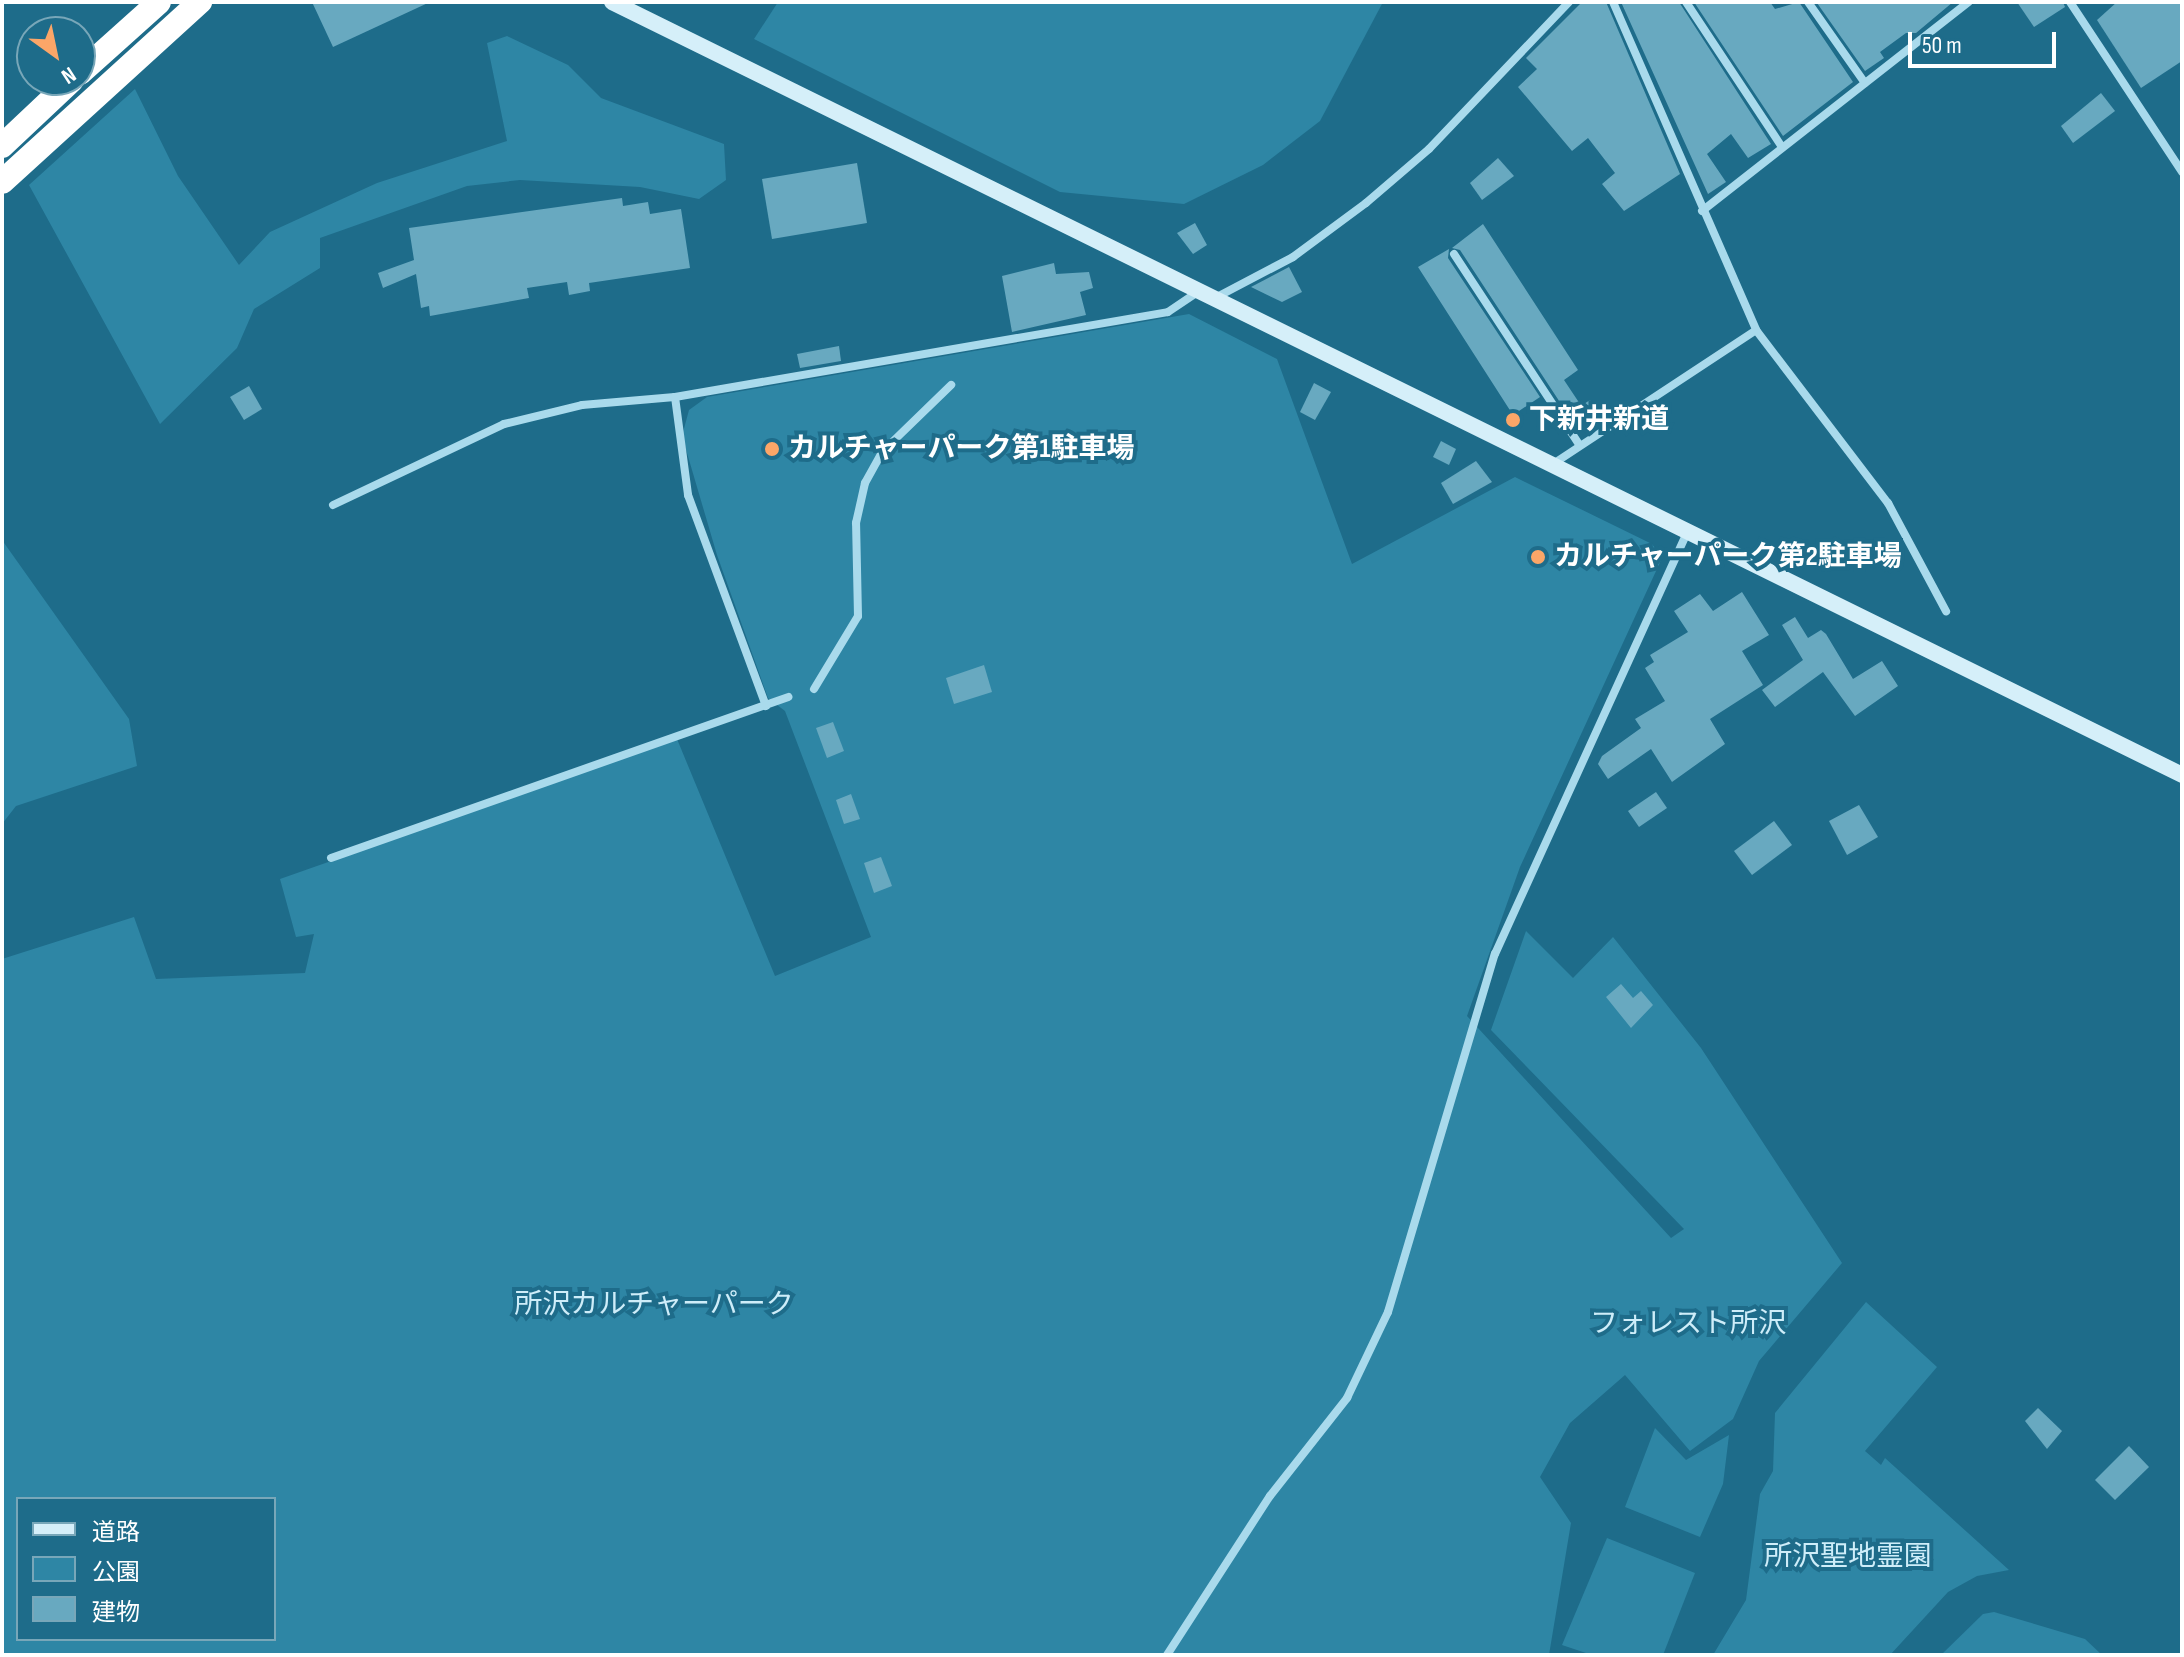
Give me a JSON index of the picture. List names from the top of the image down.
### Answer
{
  "parks": ["所沢カルチャーパーク", "フォレスト所沢", "所沢聖地霊園"],
  "places": ["下新井新道", "カルチャーパーク第1駐車場", "カルチャーパーク第2駐車場"],
  "legend": ["道路", "公園", "建物"],
  "scale_bar": "50 m",
  "north": "bottom right"
}
